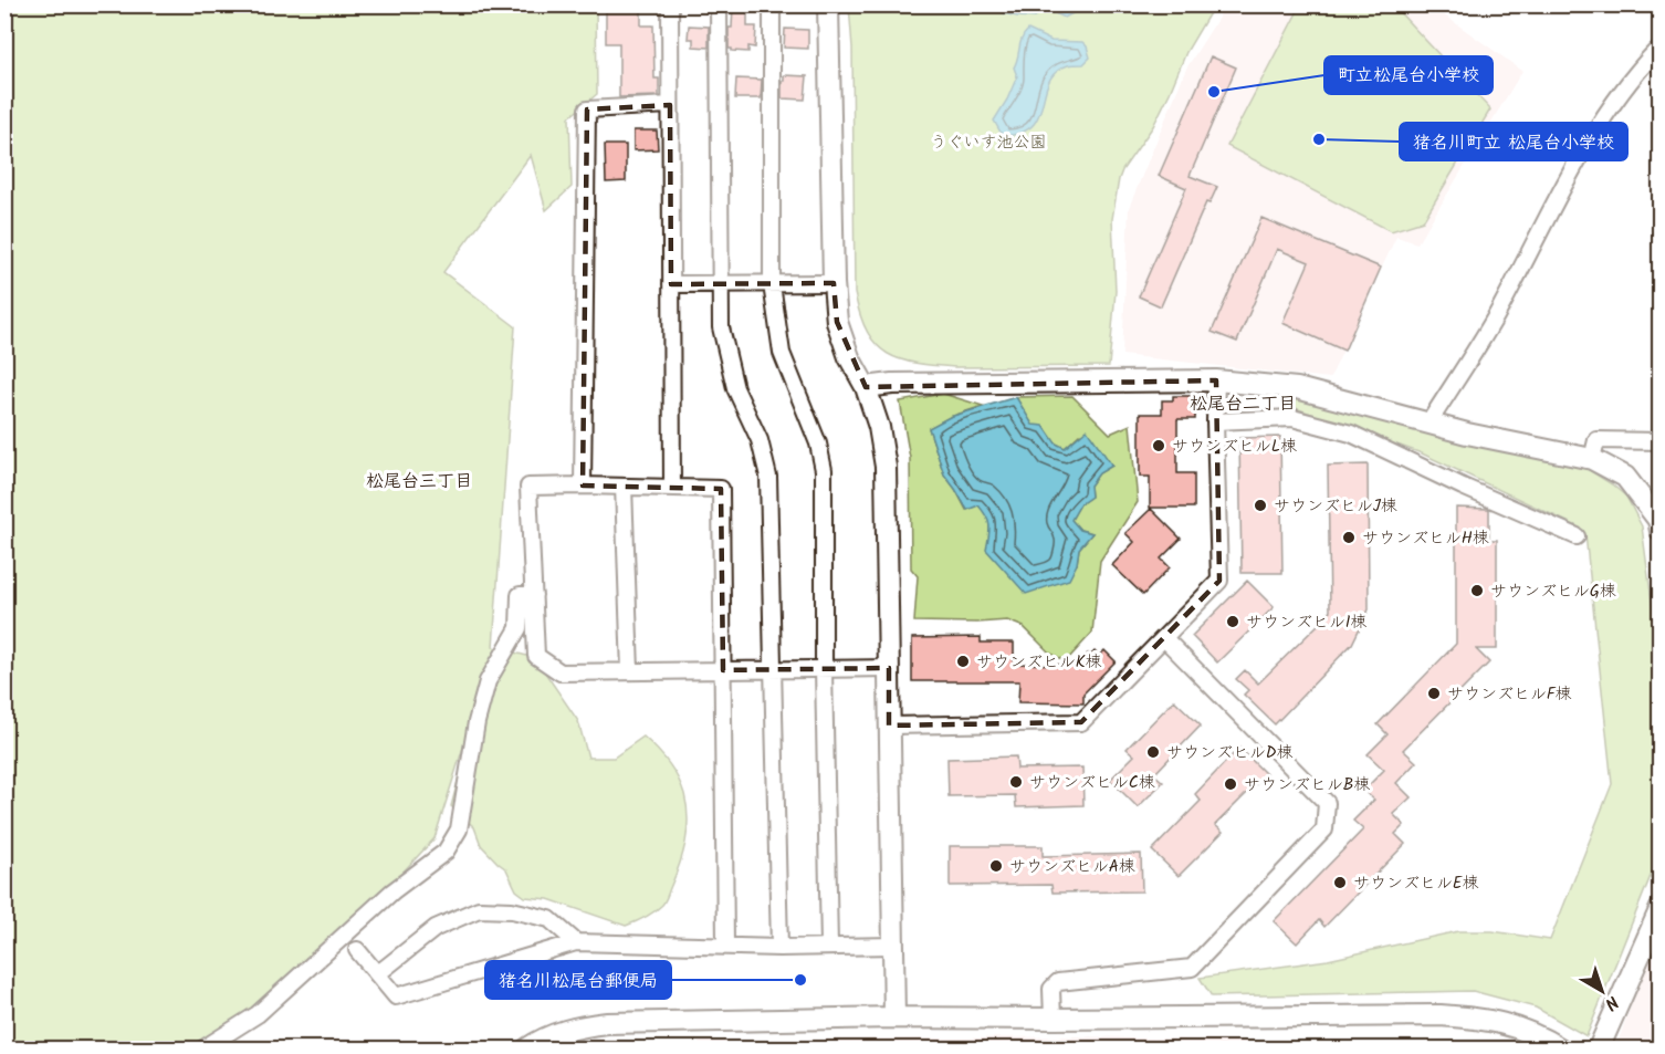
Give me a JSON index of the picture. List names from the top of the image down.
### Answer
{
  "districts": ["松尾台二丁目", "松尾台三丁目"],
  "parks": ["うぐいす池公園"],
  "places": [
    "町立松尾台小学校",
    "猪名川町立 松尾台小学校",
    "サウンズヒルL棟",
    "サウンズヒルJ棟",
    "サウンズヒルH棟",
    "サウンズヒルG棟",
    "サウンズヒルI棟",
    "サウンズヒルK棟",
    "サウンズヒルF棟",
    "サウンズヒルD棟",
    "サウンズヒルC棟",
    "サウンズヒルB棟",
    "サウンズヒルA棟",
    "サウンズヒルE棟",
    "猪名川松尾台郵便局"
  ],
  "north": "bottom right"
}
